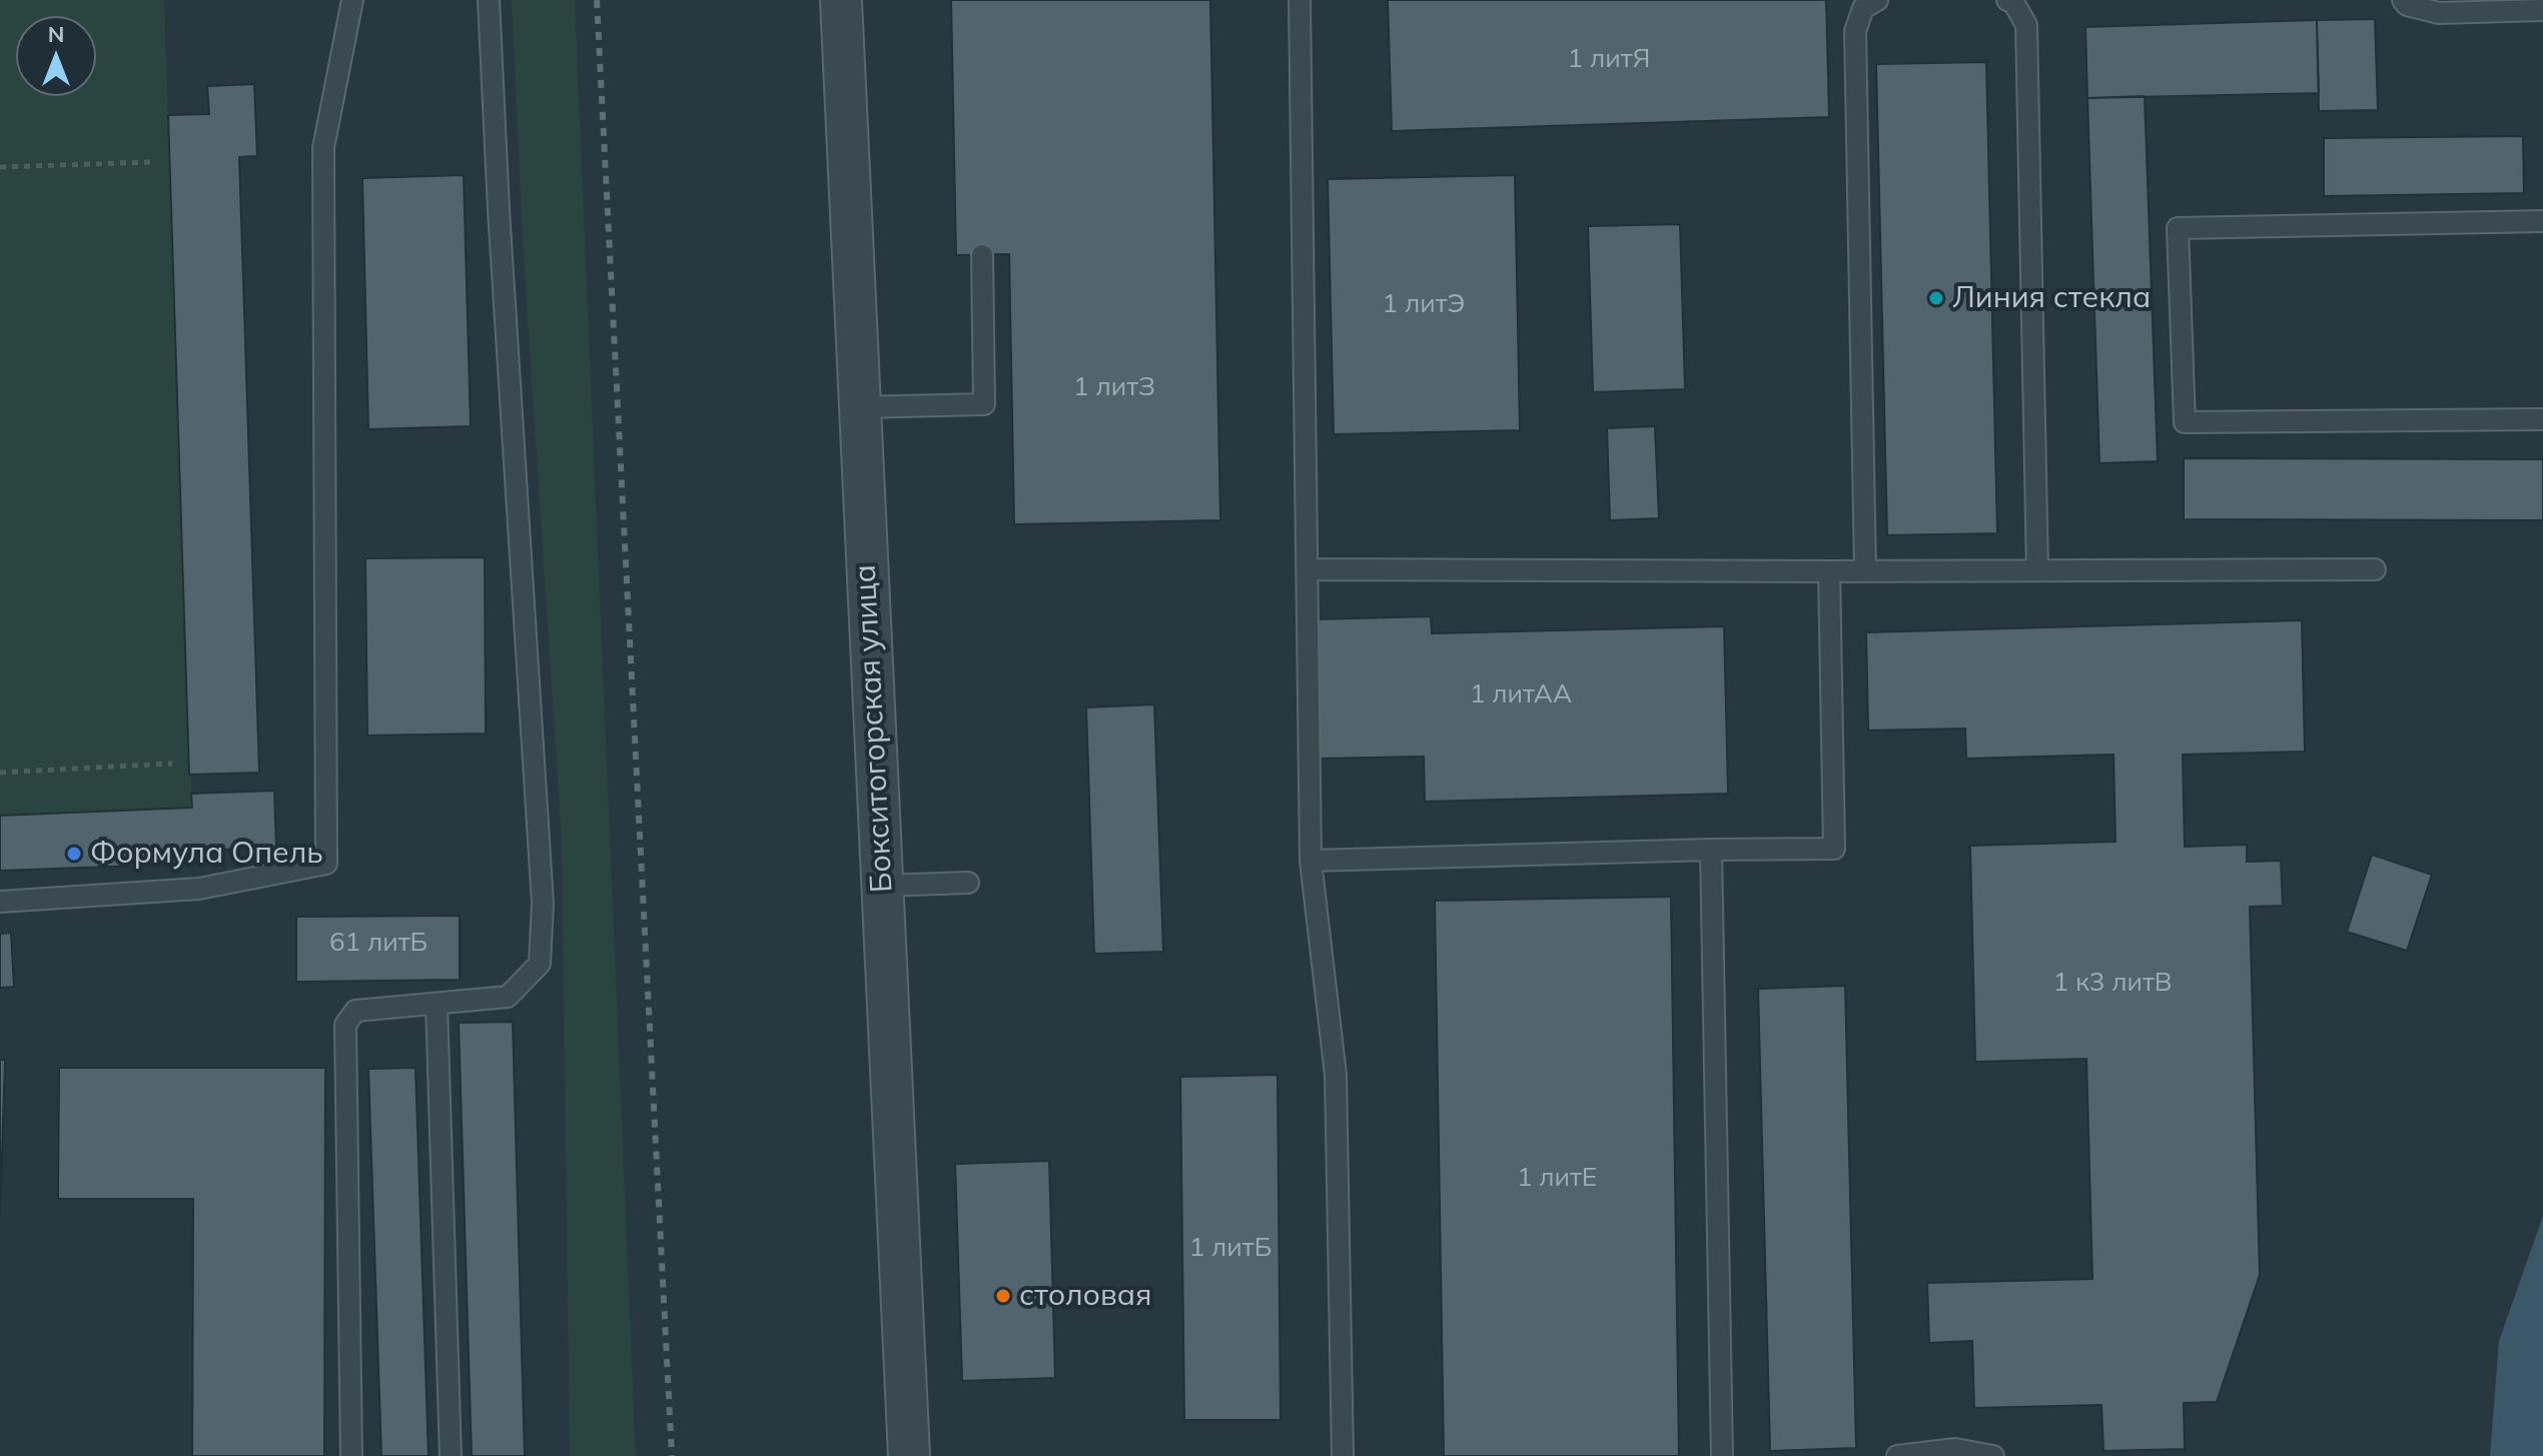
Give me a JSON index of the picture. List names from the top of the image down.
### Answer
{
  "streets": {
    "street": ["Бокситогорская улица"]
  },
  "places": ["Линия стекла", "Формула Опель", "столовая"],
  "house_numbers": [
    "1 литЯ",
    "1 литЭ",
    "1 литЗ",
    "1 литАА",
    "61 литБ",
    "1 к3 литВ",
    "1 литЕ",
    "1 литБ"
  ],
  "north": "top"
}
